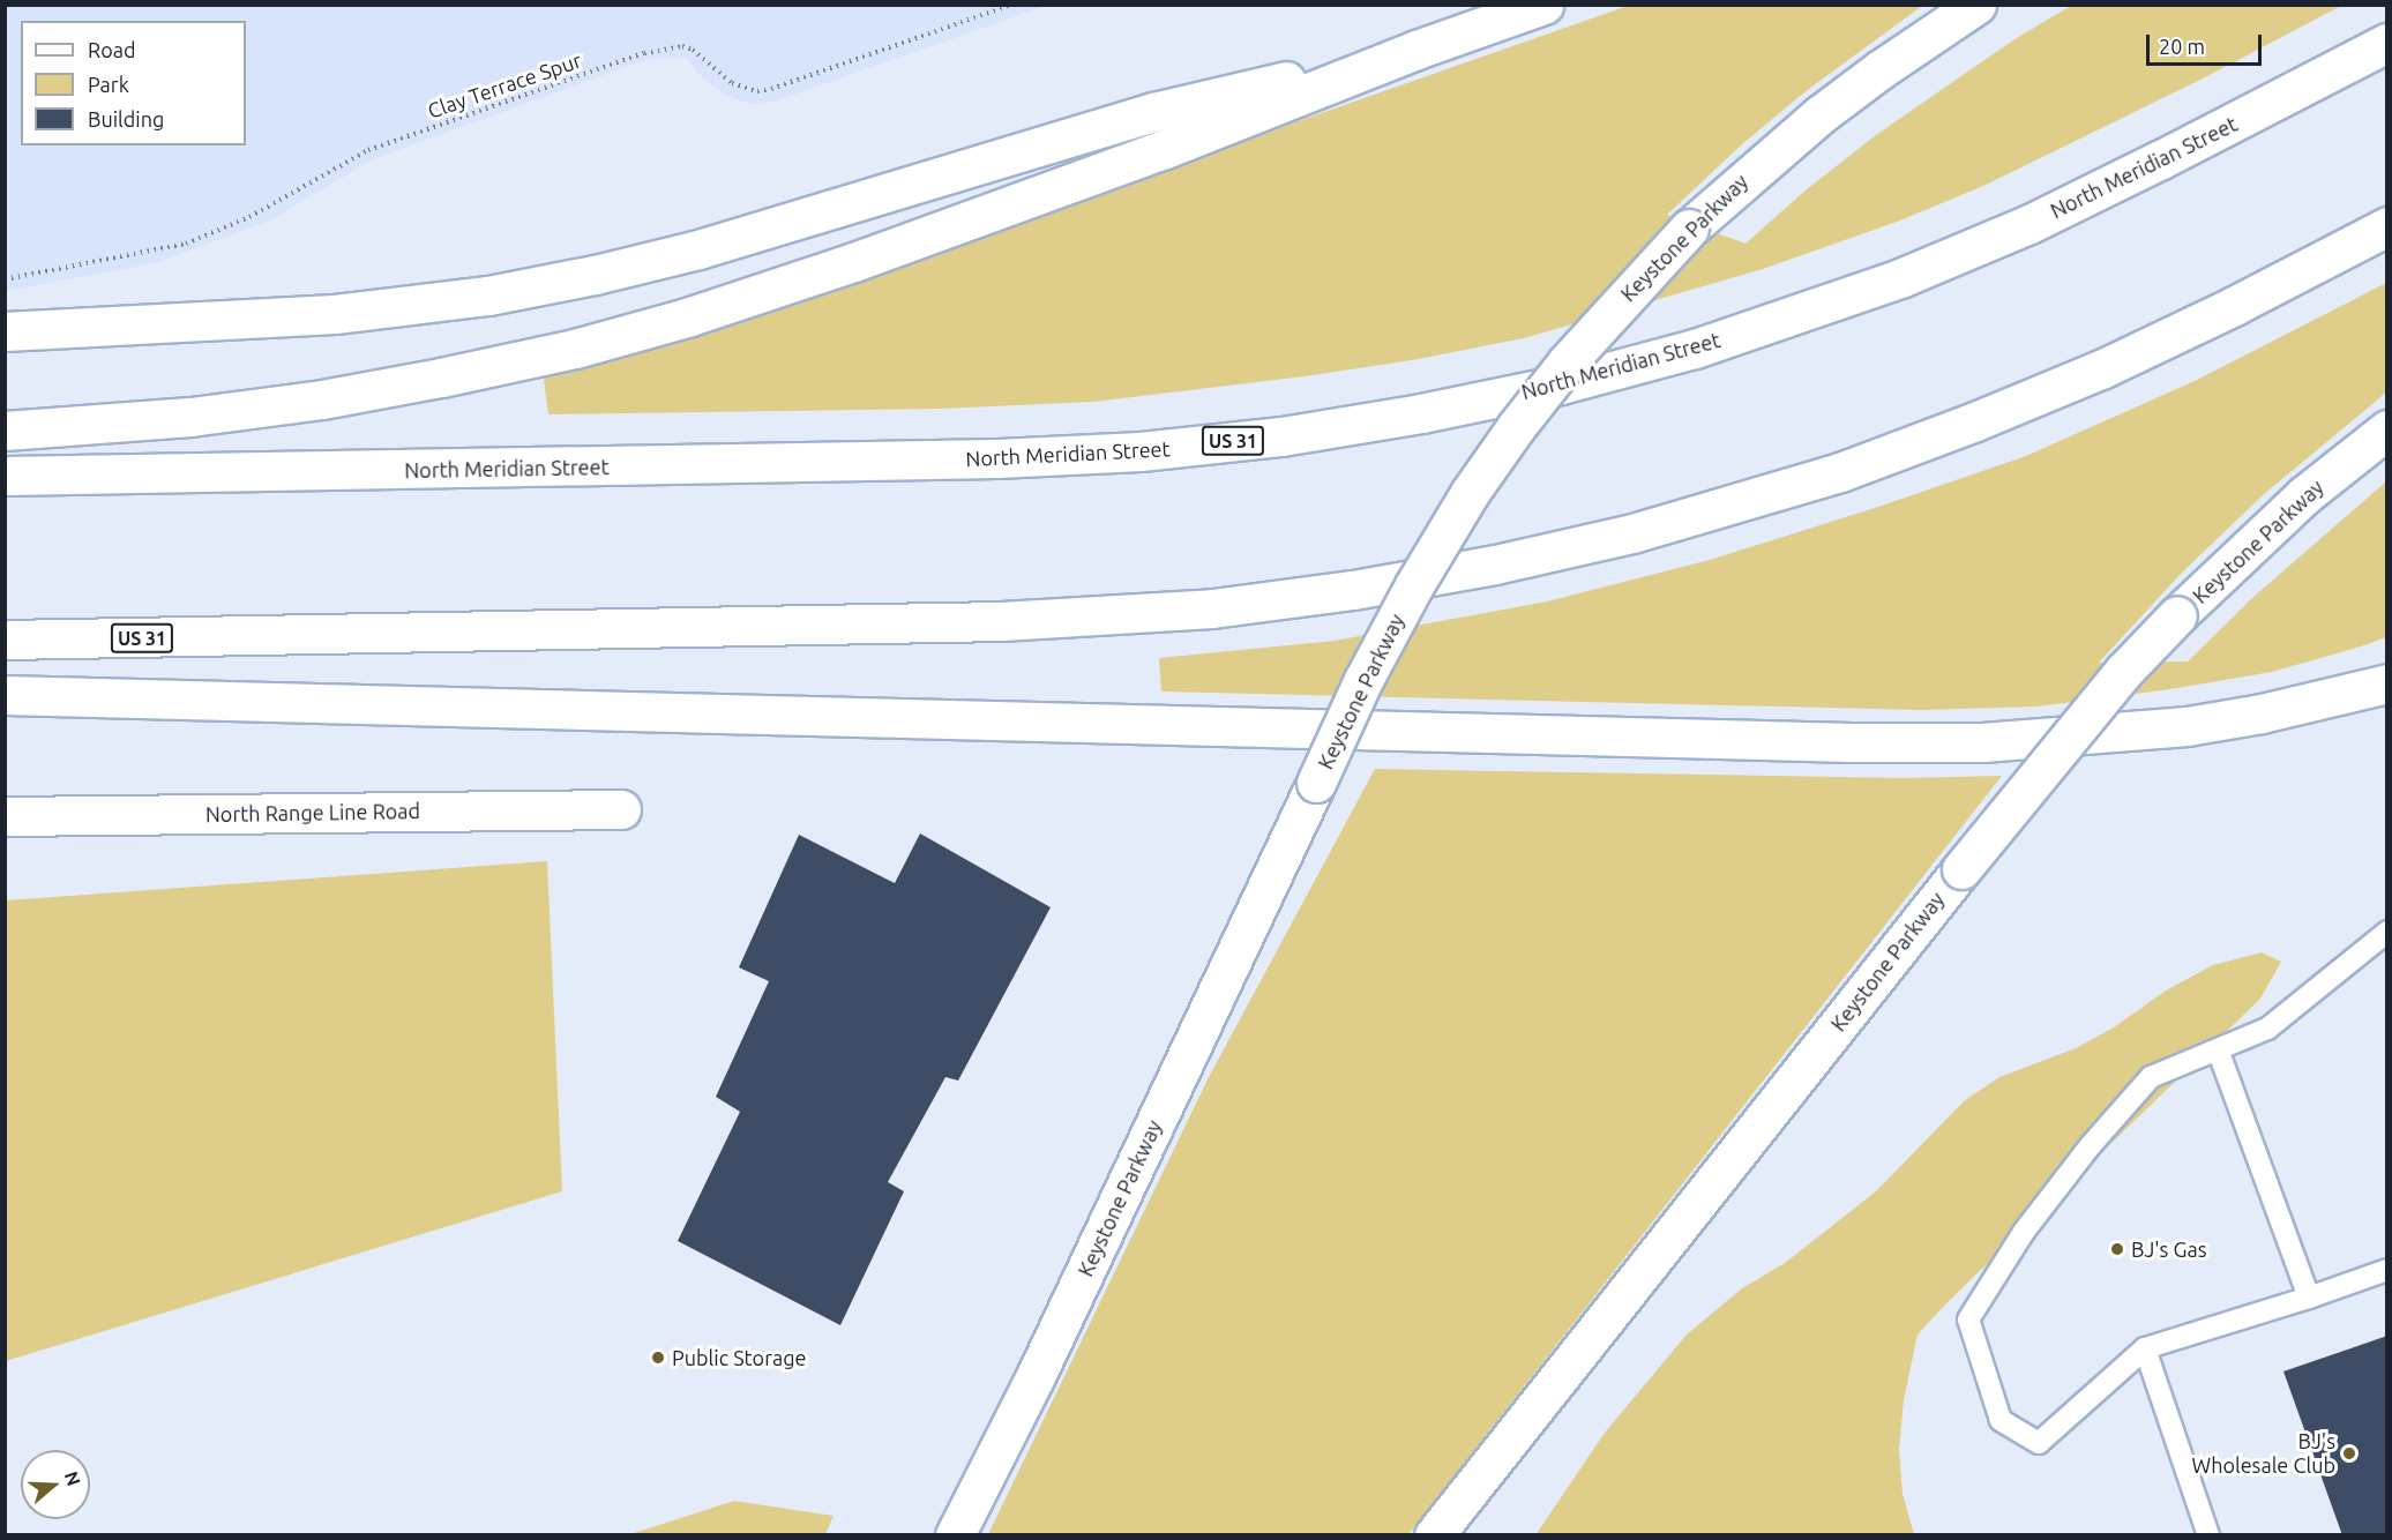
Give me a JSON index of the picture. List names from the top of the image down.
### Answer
{
  "streets": {
    "main road": [
      "North Meridian Street",
      "Keystone Parkway",
      "US 31",
      "North Range Line Road"
    ],
    "path": ["Clay Terrace Spur"]
  },
  "places": ["BJ's Gas", "Public Storage", "BJ's Wholesale Club"],
  "legend": ["Road", "Park", "Building"],
  "scale_bar": "20 m",
  "north": "right"
}
